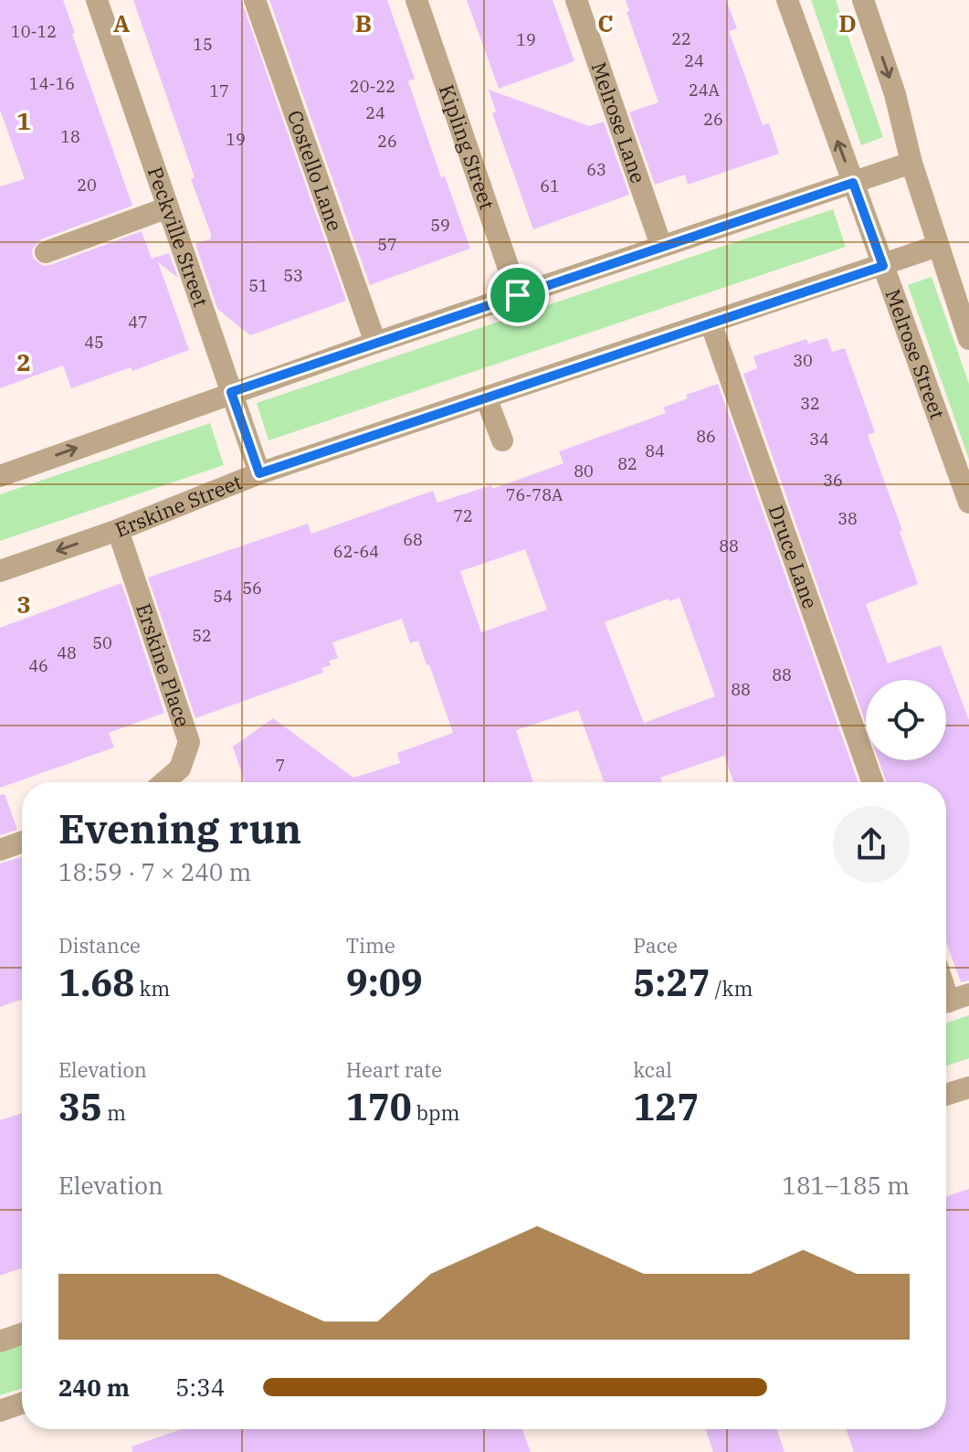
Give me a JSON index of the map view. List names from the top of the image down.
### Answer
{
  "streets": {
    "street": [
      "Melrose Lane",
      "Kipling Street",
      "Costello Lane",
      "Peckville Street",
      "Melrose Street",
      "Erskine Street",
      "Druce Lane",
      "Erskine Place"
    ]
  },
  "crossings": [
    ["Peckville Street", "Erskine Street"],
    ["Melrose Street", "Erskine Street"],
    ["Erskine Street", "Druce Lane"],
    ["Erskine Street", "Erskine Place"]
  ],
  "house_numbers": [
    "10-12",
    "22",
    "19",
    "15",
    "24",
    "14-16",
    "20-22",
    "24A",
    "17",
    "24",
    "26",
    "18",
    "19",
    "26",
    "63",
    "20",
    "61",
    "59",
    "57",
    "53",
    "51",
    "47",
    "45",
    "30",
    "32",
    "86",
    "34",
    "84",
    "82",
    "80",
    "36",
    "76-78A",
    "72",
    "38",
    "68",
    "88",
    "62-64",
    "56",
    "54",
    "52",
    "50",
    "48",
    "46",
    "88",
    "88",
    "7"
  ],
  "page": {
    "heading": ["Evening run", "18:59 · 7 × 240 m"],
    "stats": [
      ["Distance", "1.68 km"],
      ["Time", "9:09"],
      ["Pace", "5:27 /km"],
      ["Elevation", "35 m"],
      ["Heart rate", "170 bpm"],
      ["kcal", "127"]
    ],
    "chart": ["Elevation", "181–185 m"],
    "list": [
      {
        "name": "240 m",
        "note": "5:34"
      }
    ]
  },
  "grid": {
    "columns": [
      "A",
      "B",
      "C",
      "D"
    ],
    "rows": ["1", "2", "3"]
  }
}
